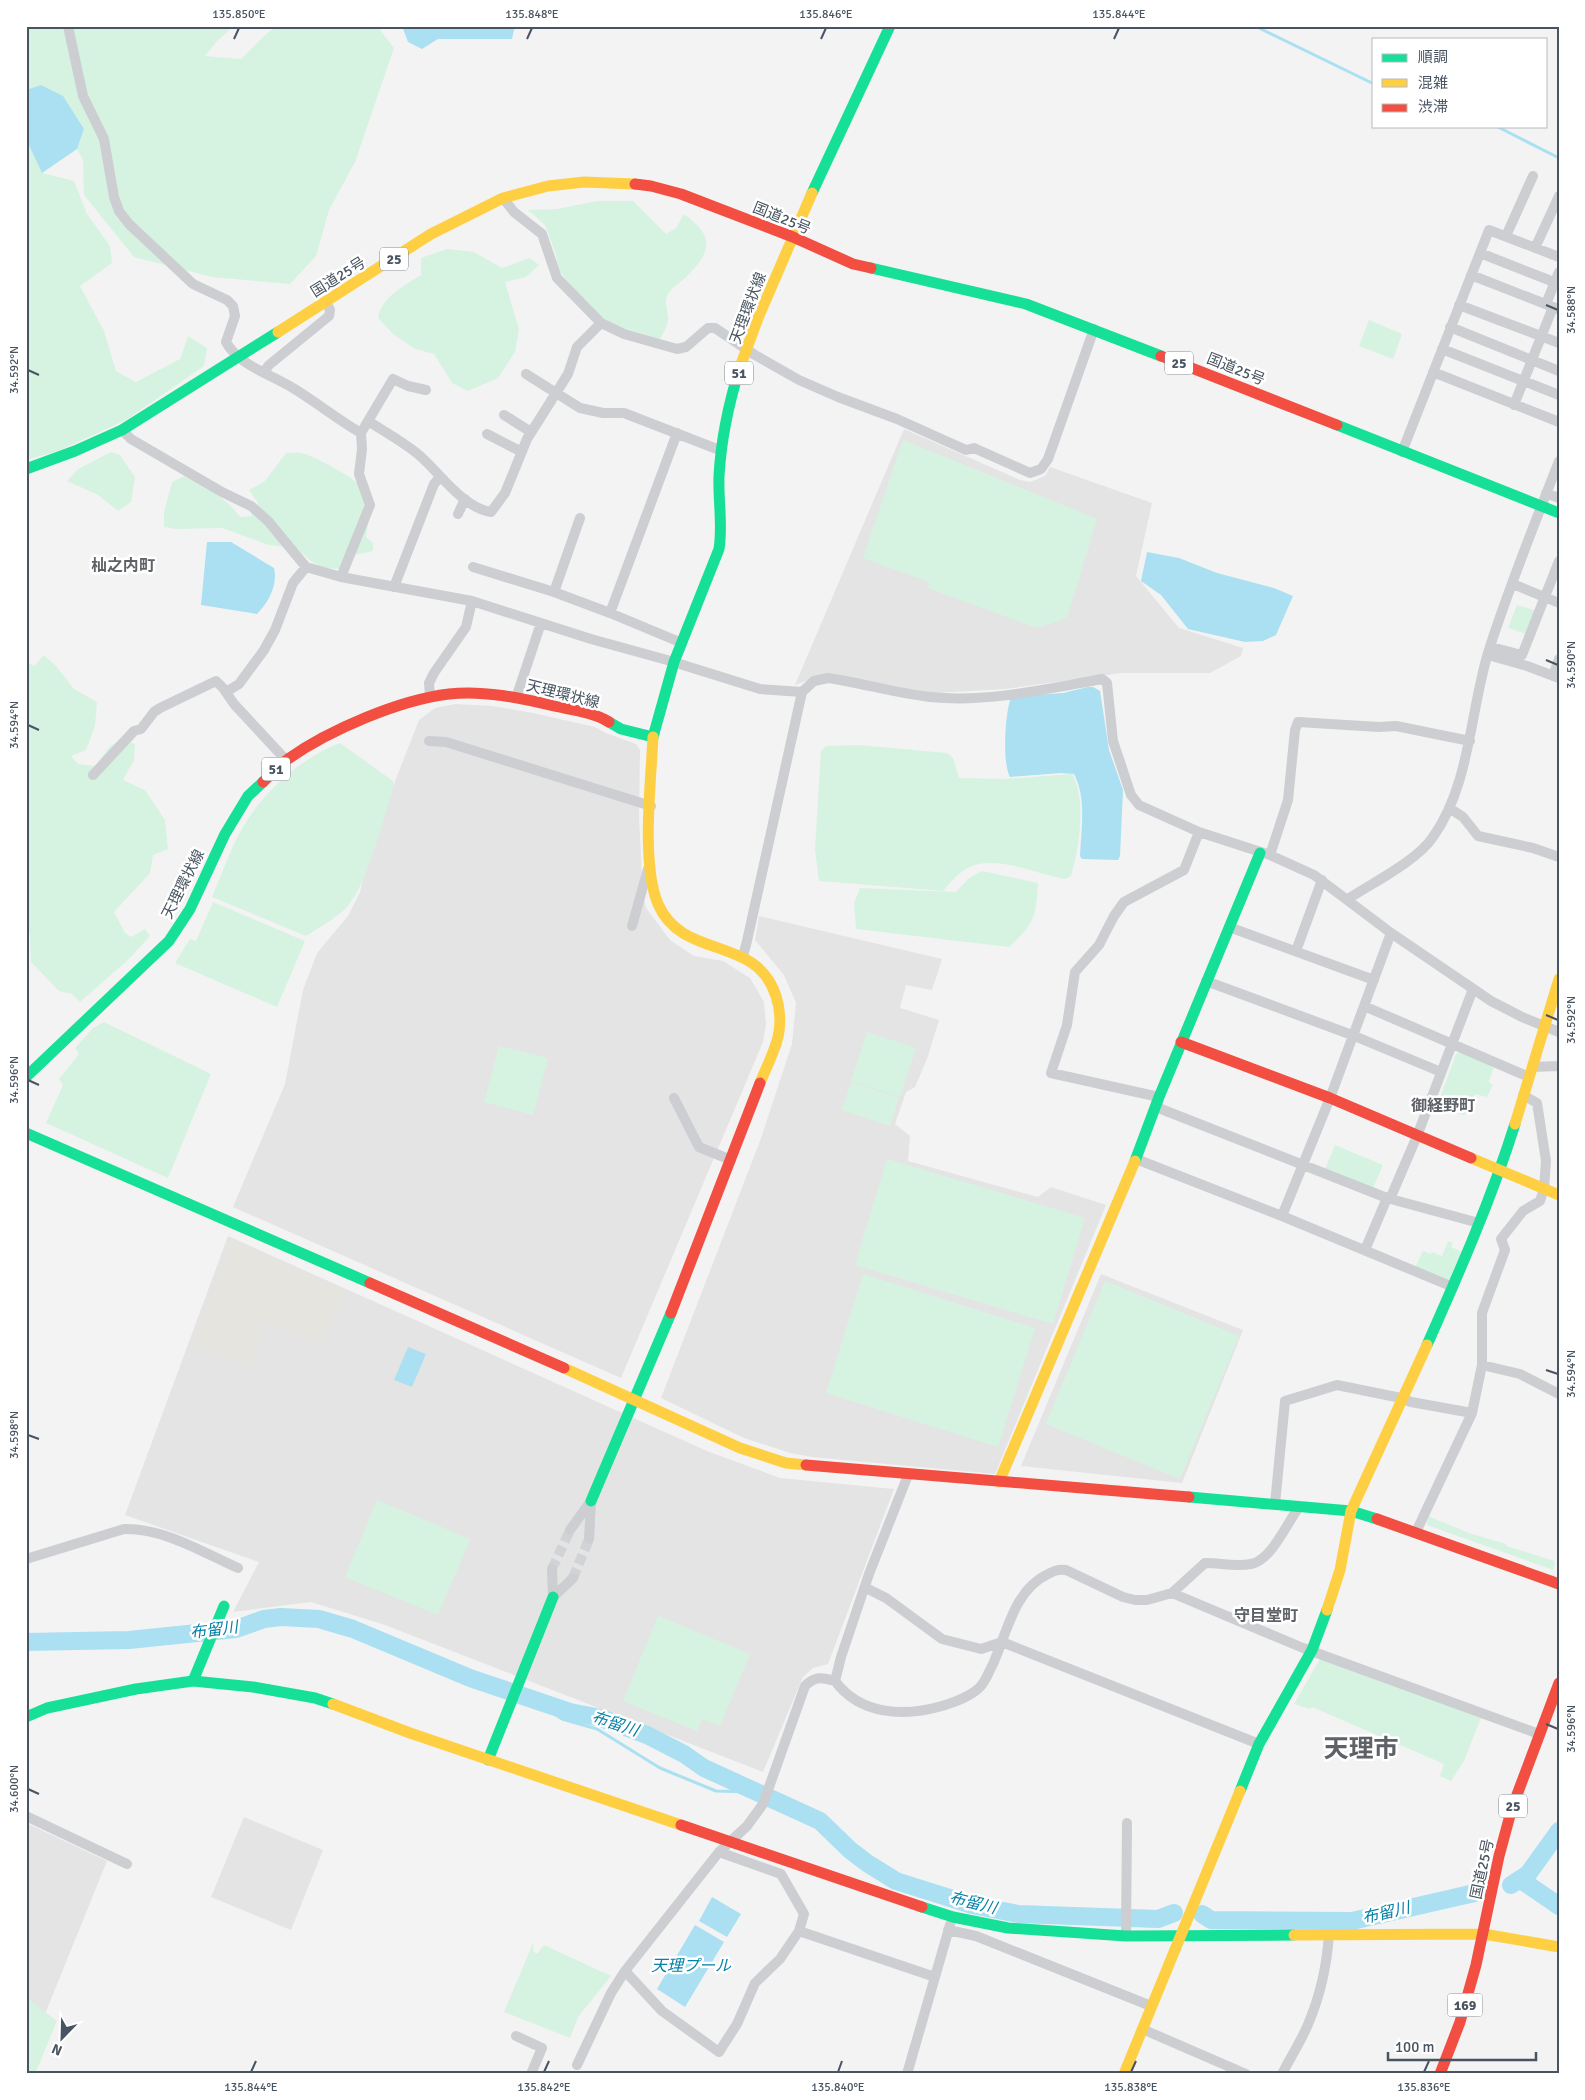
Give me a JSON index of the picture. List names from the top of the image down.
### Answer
{
  "streets": {
    "main road": [
      "国道25号",
      "25",
      "天理環状線",
      "51",
      "169"
    ]
  },
  "crossings": [
    ["国道25号", "天理環状線"],
    ["国道25号", "169"]
  ],
  "districts": [
    "杣之内町",
    "御経野町",
    "守目堂町",
    "天理市"
  ],
  "water": ["布留川", "天理プール"],
  "legend": ["順調", "混雑", "渋滞"],
  "scale_bar": "100 m",
  "north": "bottom left",
  "coordinates": [
    "135.850°E",
    "135.848°E",
    "135.846°E",
    "135.844°E",
    "34.588°N",
    "34.592°N",
    "34.590°N",
    "34.594°N",
    "34.596°N",
    "34.598°N",
    "34.600°N",
    "135.842°E",
    "135.840°E",
    "135.838°E",
    "135.836°E"
  ]
}
